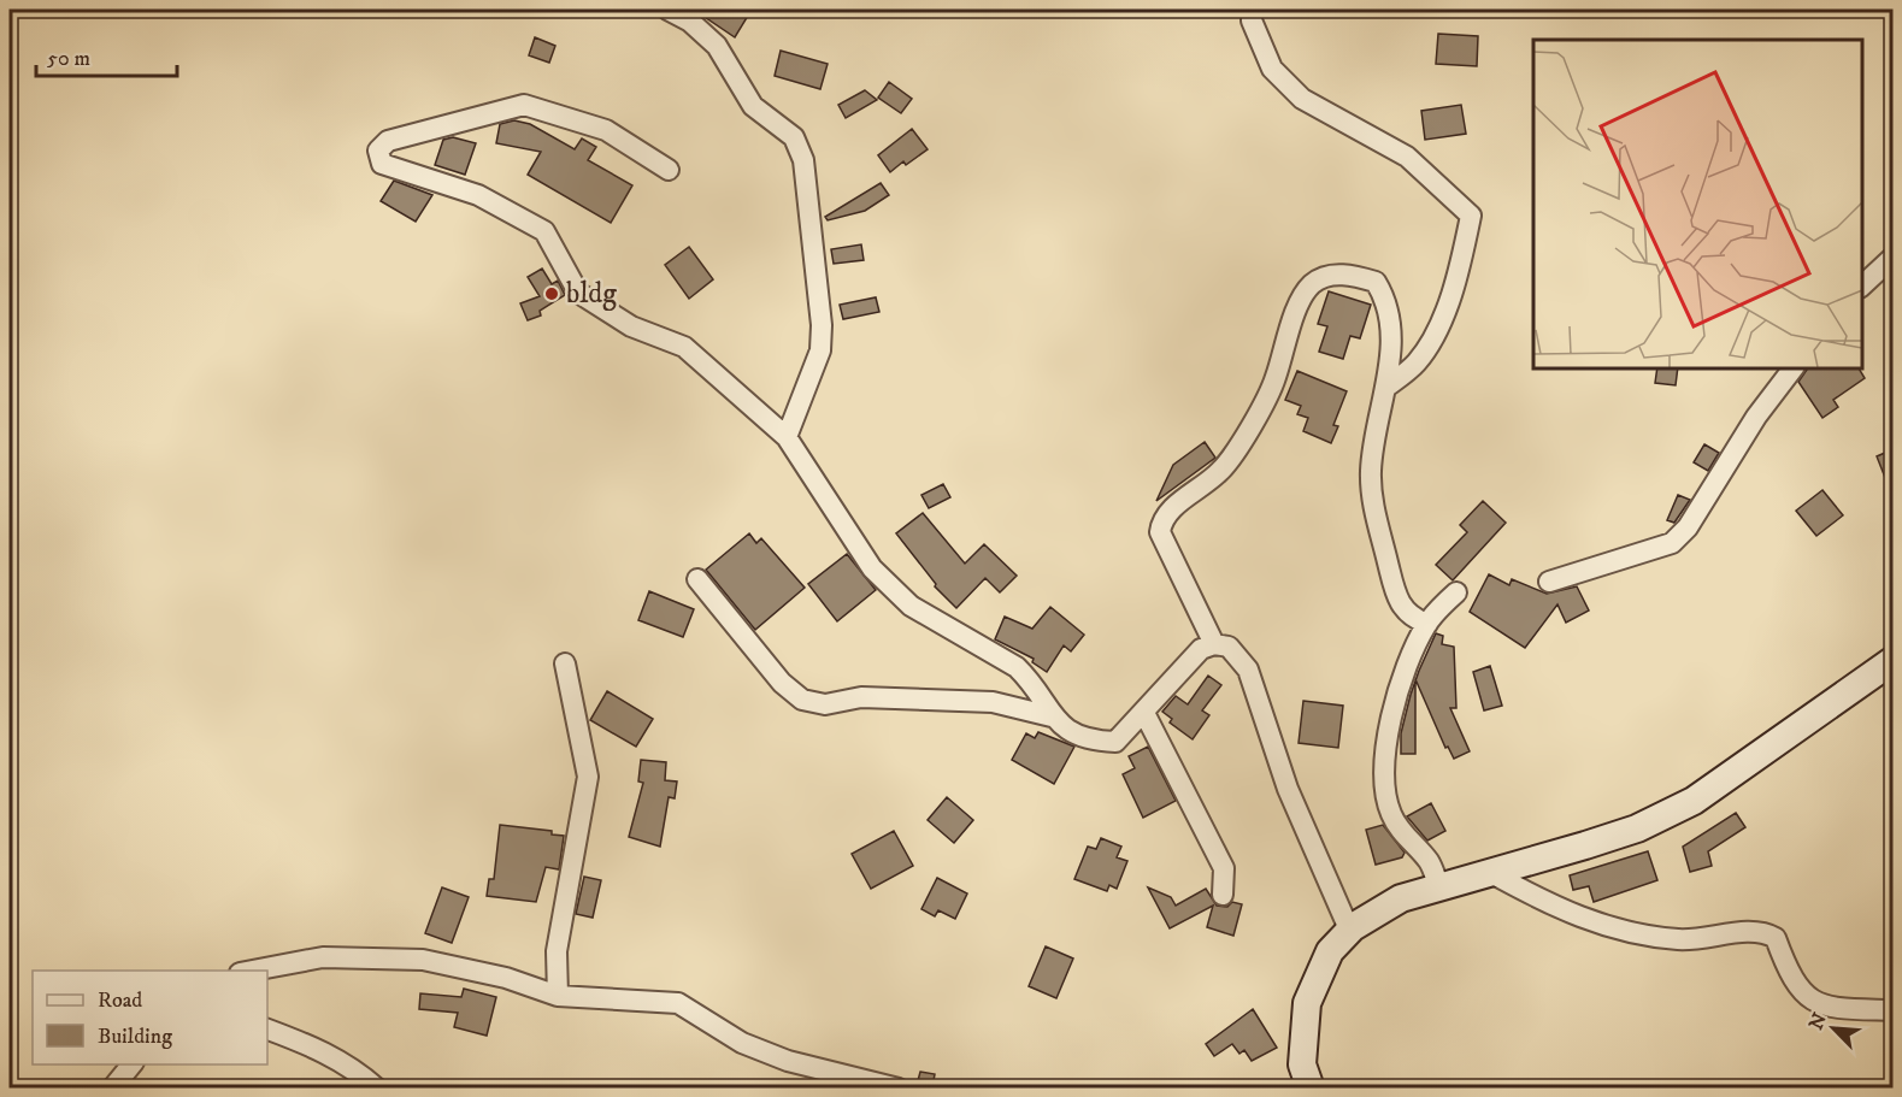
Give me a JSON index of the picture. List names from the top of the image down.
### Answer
{
  "places": ["bldg"],
  "legend": ["Road", "Building"],
  "scale_bar": "50 m",
  "north": "top left"
}
